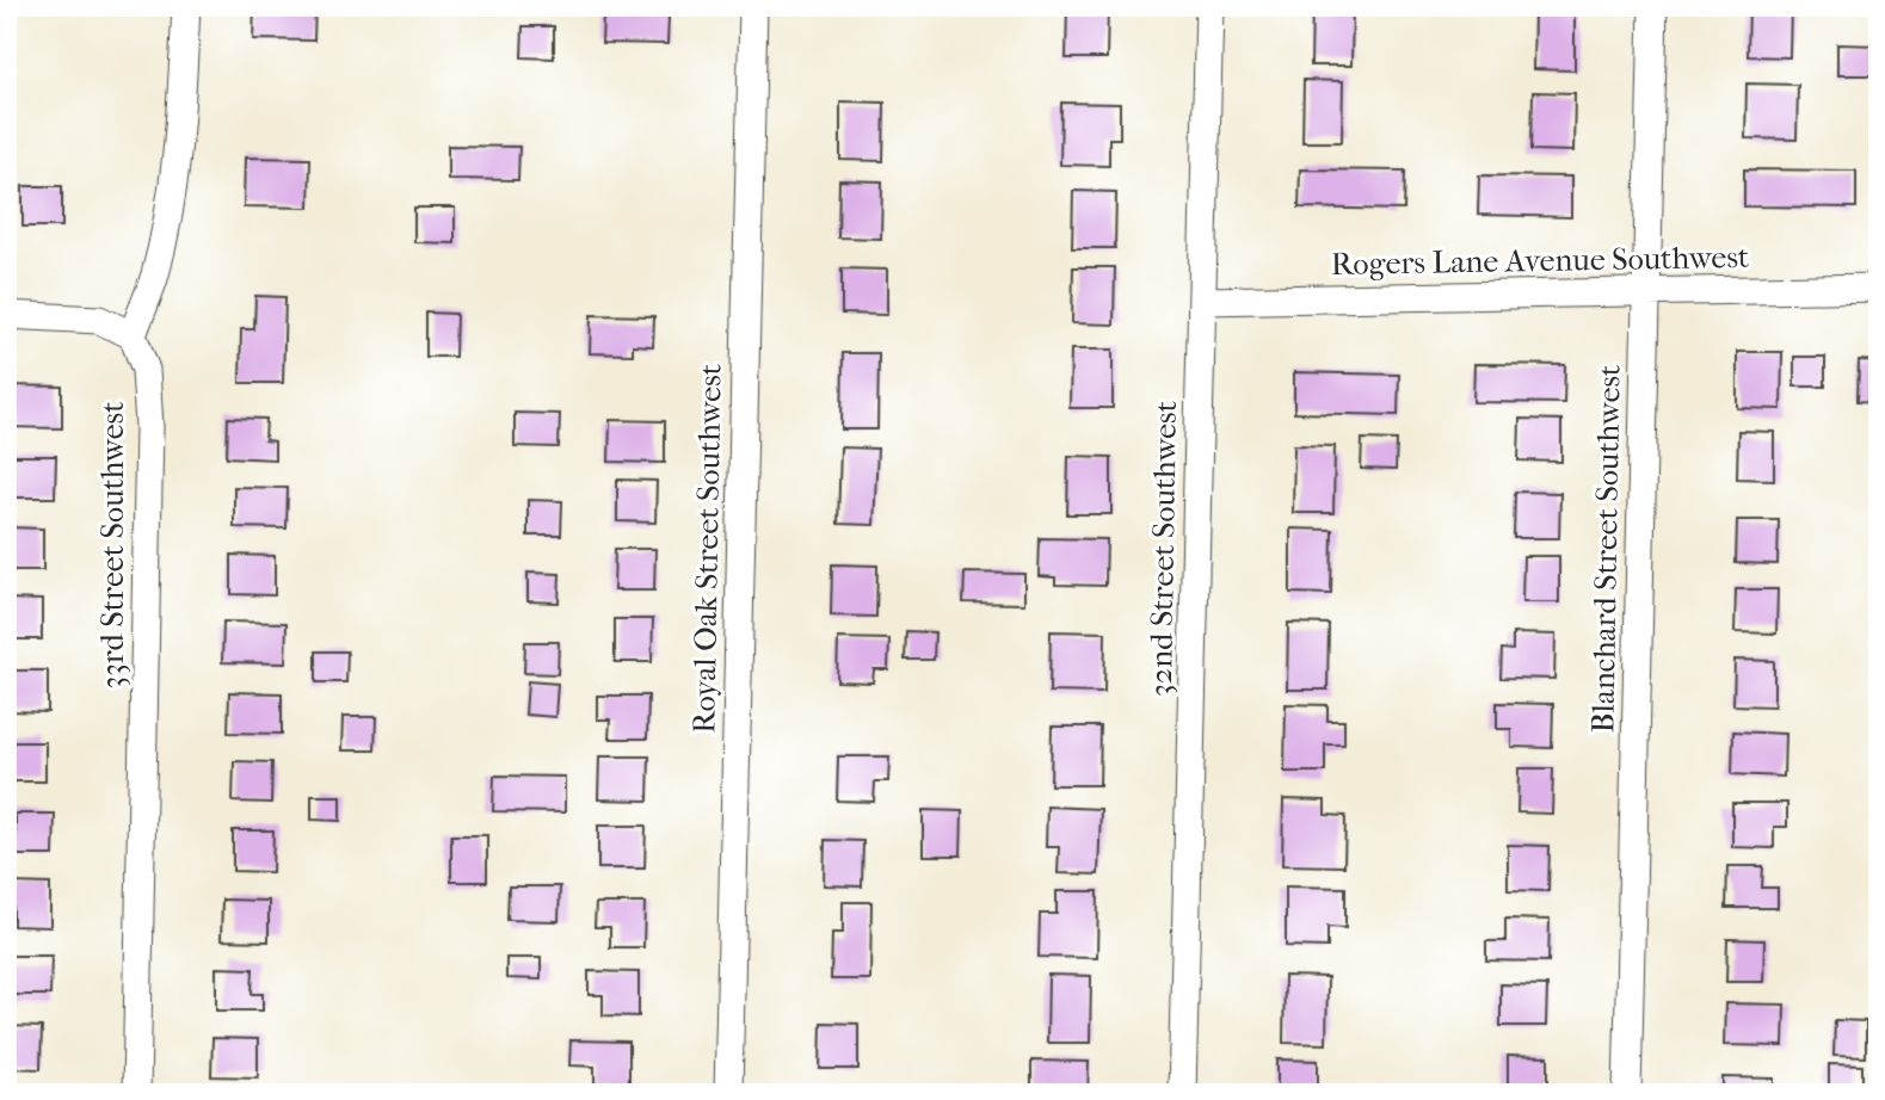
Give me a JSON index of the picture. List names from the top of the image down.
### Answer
{
  "streets": {
    "street": [
      "Rogers Lane Avenue Southwest",
      "33rd Street Southwest",
      "Royal Oak Street Southwest",
      "32nd Street Southwest",
      "Blanchard Street Southwest"
    ]
  },
  "crossings": [
    ["Rogers Lane Avenue Southwest", "32nd Street Southwest"],
    ["Rogers Lane Avenue Southwest", "Blanchard Street Southwest"]
  ]
}
